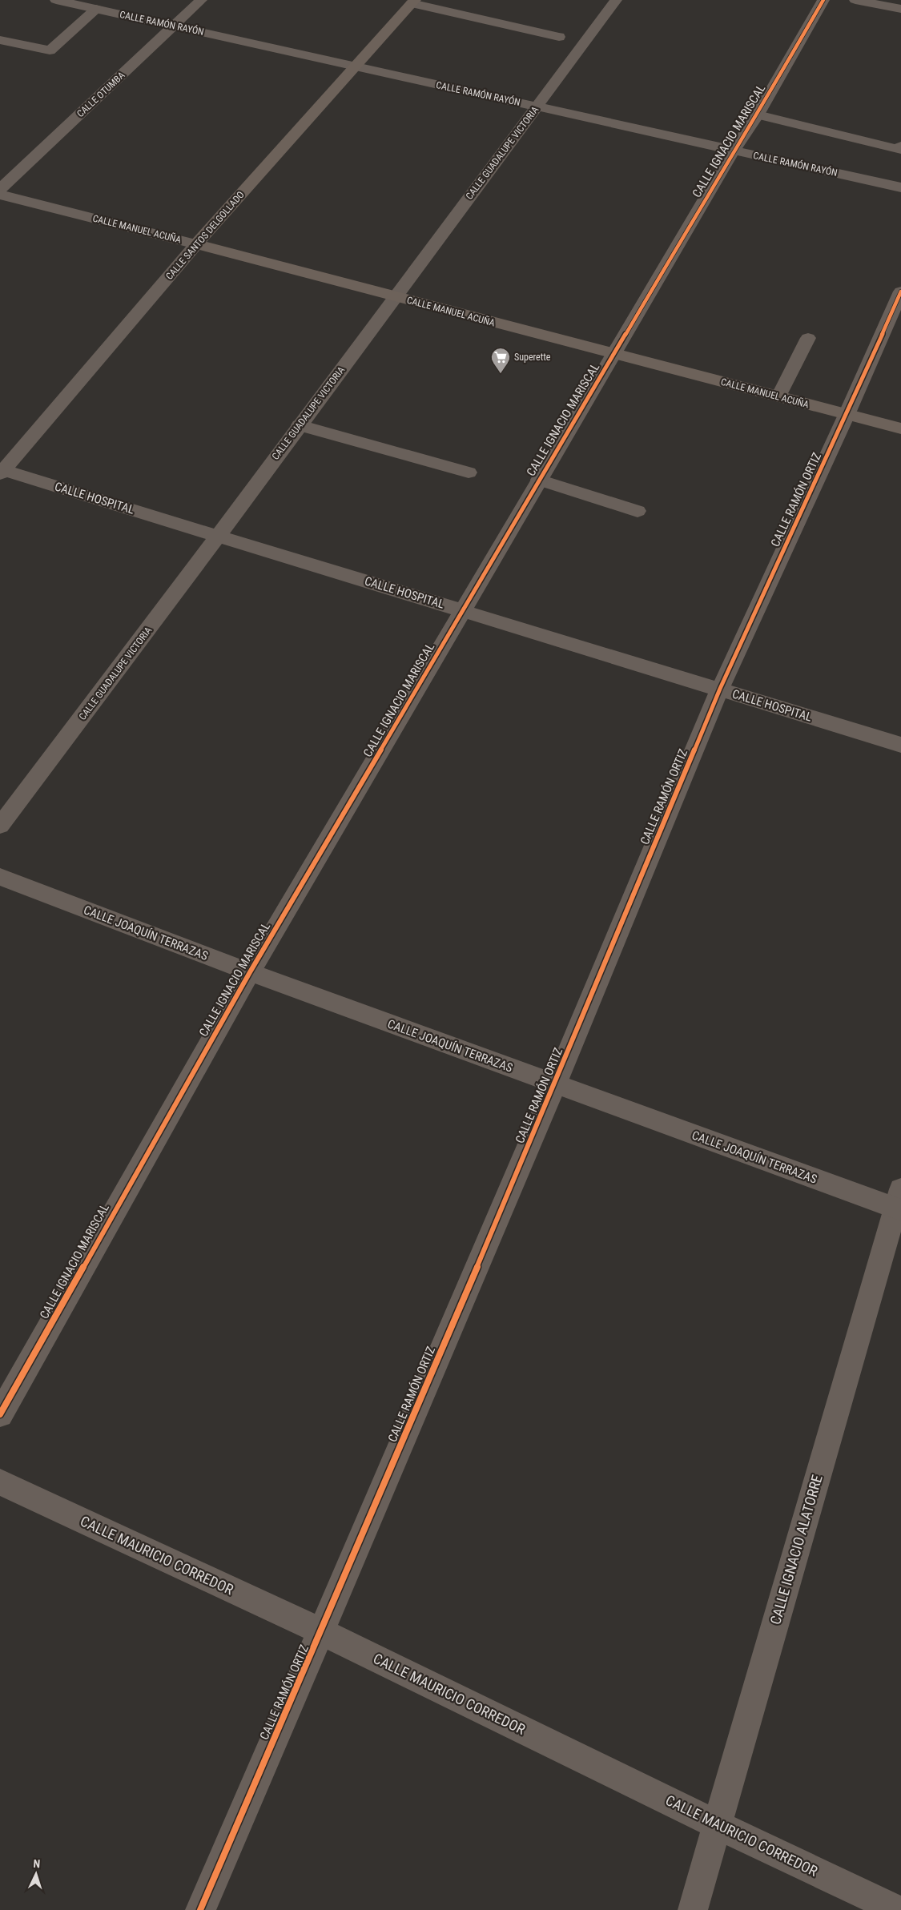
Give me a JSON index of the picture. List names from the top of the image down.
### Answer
{
  "streets": {
    "main road": ["CALLE MANUEL ACUÑA", "CALLE SANTOS DELGOLLADO"],
    "street": [
      "CALLE RAMÓN RAYÓN",
      "CALLE OTUMBA",
      "CALLE IGNACIO MARISCAL",
      "CALLE GUADALUPE VICTORIA",
      "CALLE HOSPITAL",
      "CALLE RAMÓN ORTIZ",
      "CALLE JOAQUÍN TERRAZAS",
      "CALLE IGNACIO ALATORRE",
      "CALLE MAURICIO CORREDOR"
    ]
  },
  "crossings": [
    ["CALLE RAMÓN RAYÓN", "CALLE OTUMBA"],
    ["CALLE RAMÓN RAYÓN", "CALLE IGNACIO MARISCAL"],
    ["CALLE RAMÓN RAYÓN", "CALLE GUADALUPE VICTORIA"],
    ["CALLE RAMÓN RAYÓN", "CALLE SANTOS DELGOLLADO"],
    ["CALLE IGNACIO MARISCAL", "CALLE MANUEL ACUÑA"],
    ["CALLE IGNACIO MARISCAL", "CALLE HOSPITAL"],
    ["CALLE IGNACIO MARISCAL", "CALLE JOAQUÍN TERRAZAS"],
    ["CALLE GUADALUPE VICTORIA", "CALLE MANUEL ACUÑA"],
    ["CALLE GUADALUPE VICTORIA", "CALLE HOSPITAL"],
    ["CALLE MANUEL ACUÑA", "CALLE SANTOS DELGOLLADO"],
    ["CALLE MANUEL ACUÑA", "CALLE RAMÓN ORTIZ"],
    ["CALLE SANTOS DELGOLLADO", "CALLE HOSPITAL"],
    ["CALLE HOSPITAL", "CALLE RAMÓN ORTIZ"],
    ["CALLE RAMÓN ORTIZ", "CALLE JOAQUÍN TERRAZAS"],
    ["CALLE RAMÓN ORTIZ", "CALLE MAURICIO CORREDOR"],
    ["CALLE JOAQUÍN TERRAZAS", "CALLE IGNACIO ALATORRE"],
    ["CALLE IGNACIO ALATORRE", "CALLE MAURICIO CORREDOR"]
  ],
  "places": {
    "supermarket": ["Superette"]
  },
  "north": "top"
}
